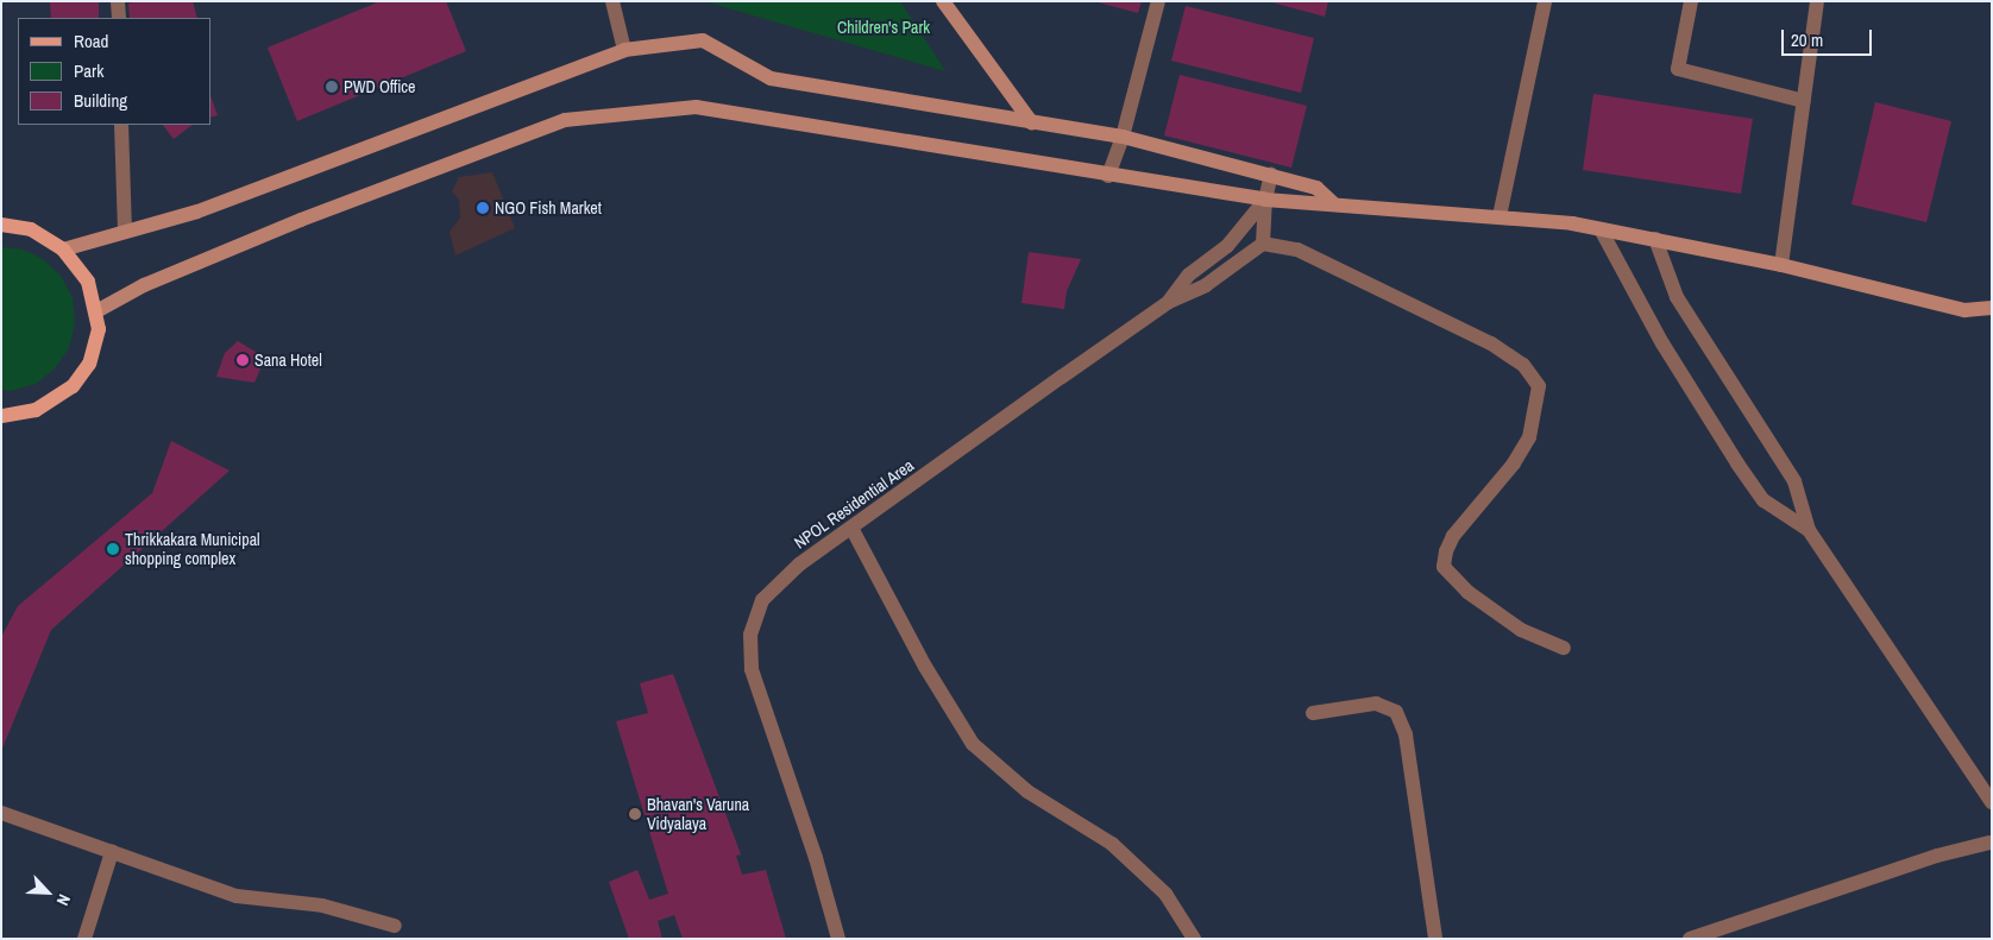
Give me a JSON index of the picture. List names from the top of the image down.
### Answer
{
  "streets": {
    "street": ["NPOL Residential Area"]
  },
  "parks": ["Children's Park"],
  "places": [
    "PWD Office",
    "NGO Fish Market",
    "Sana Hotel",
    "Thrikkakara Municipal shopping complex",
    "Bhavan's Varuna Vidyalaya"
  ],
  "legend": ["Road", "Park", "Building"],
  "scale_bar": "20 m",
  "north": "bottom right"
}
